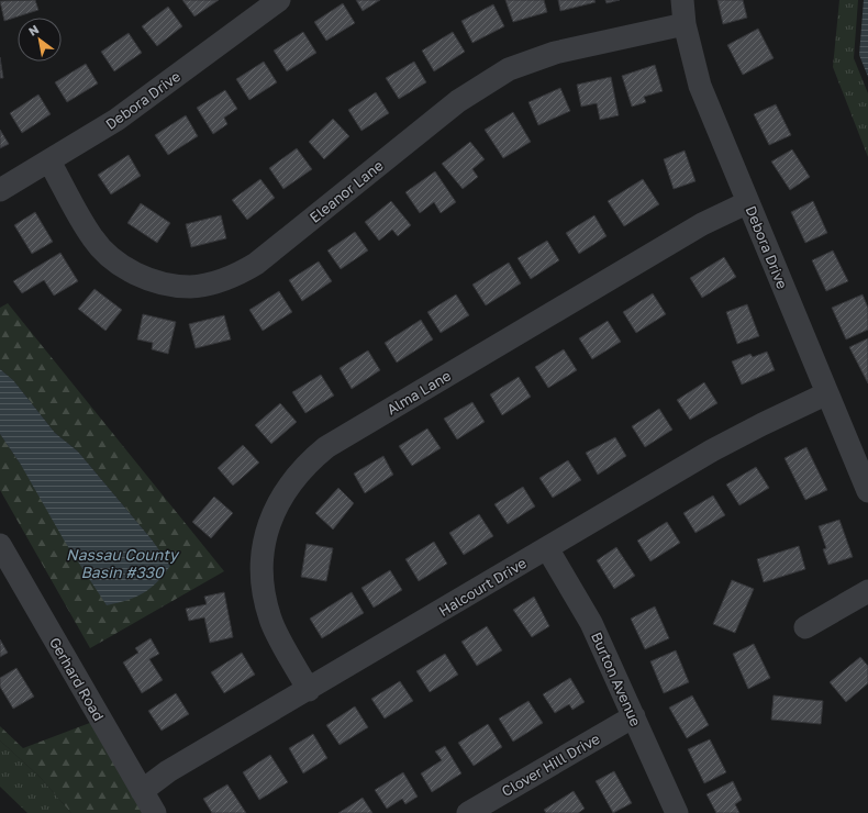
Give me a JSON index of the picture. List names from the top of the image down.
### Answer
{
  "streets": {
    "street": [
      "Debora Drive",
      "Eleanor Lane",
      "Alma Lane",
      "Halcourt Drive",
      "Gerhard Road",
      "Burton Avenue",
      "Clover Hill Drive"
    ]
  },
  "crossings": [
    ["Debora Drive", "Eleanor Lane"],
    ["Debora Drive", "Alma Lane"],
    ["Debora Drive", "Halcourt Drive"],
    ["Alma Lane", "Halcourt Drive"],
    ["Halcourt Drive", "Gerhard Road"],
    ["Halcourt Drive", "Burton Avenue"],
    ["Burton Avenue", "Clover Hill Drive"]
  ],
  "water": ["Nassau County Basin #330"],
  "north": "top left"
}
